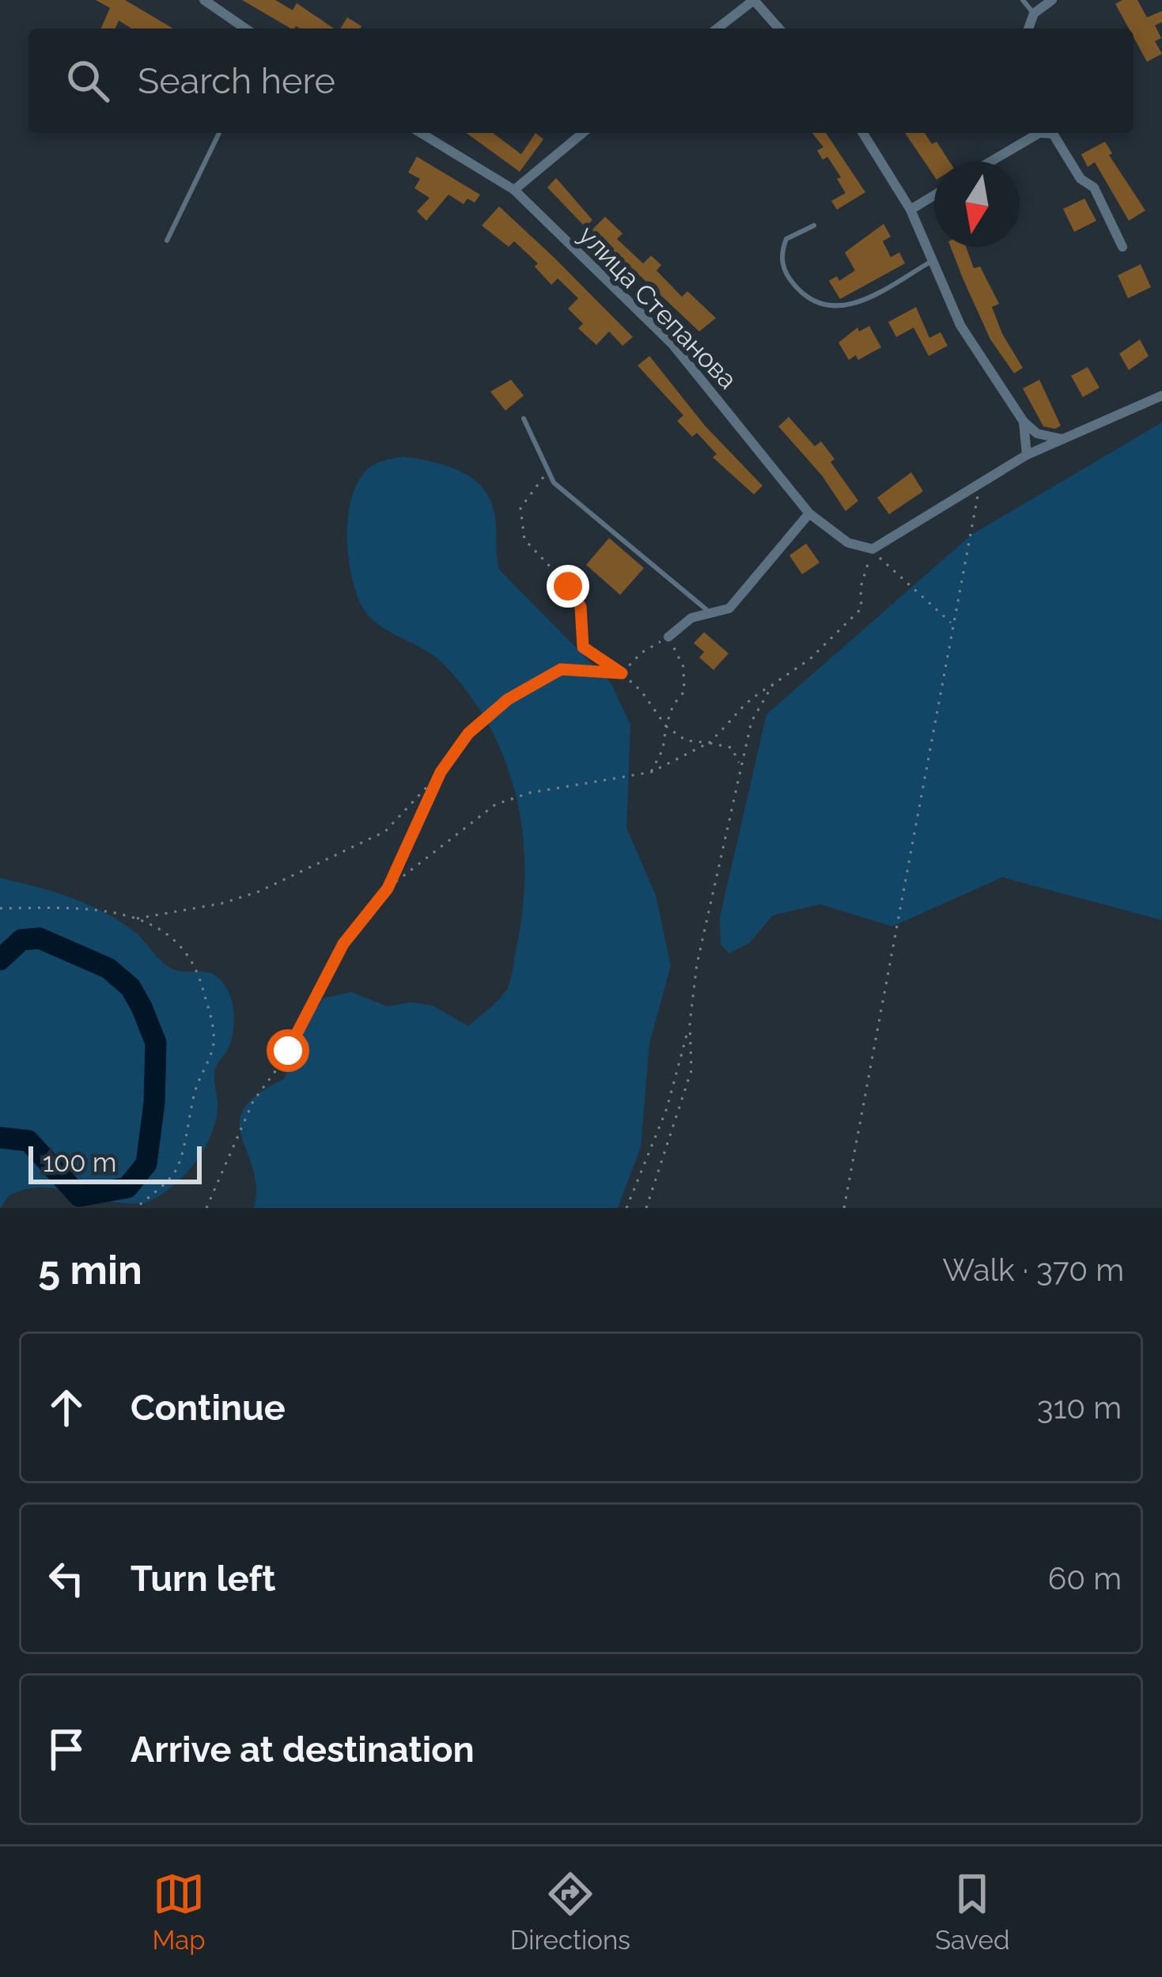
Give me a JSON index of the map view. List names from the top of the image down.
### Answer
{
  "streets": {
    "street": ["улица Степанова"]
  },
  "scale_bar": "100 m",
  "north": "bottom",
  "page": {
    "search": "Search here",
    "scale": "100 m",
    "heading": ["5 min", "Walk · 370 m"],
    "list": [
      ["Continue", "310 m"],
      ["Turn left", "60 m"],
      "Arrive at destination"
    ],
    "nav": ["Map", "Directions", "Saved"]
  }
}
